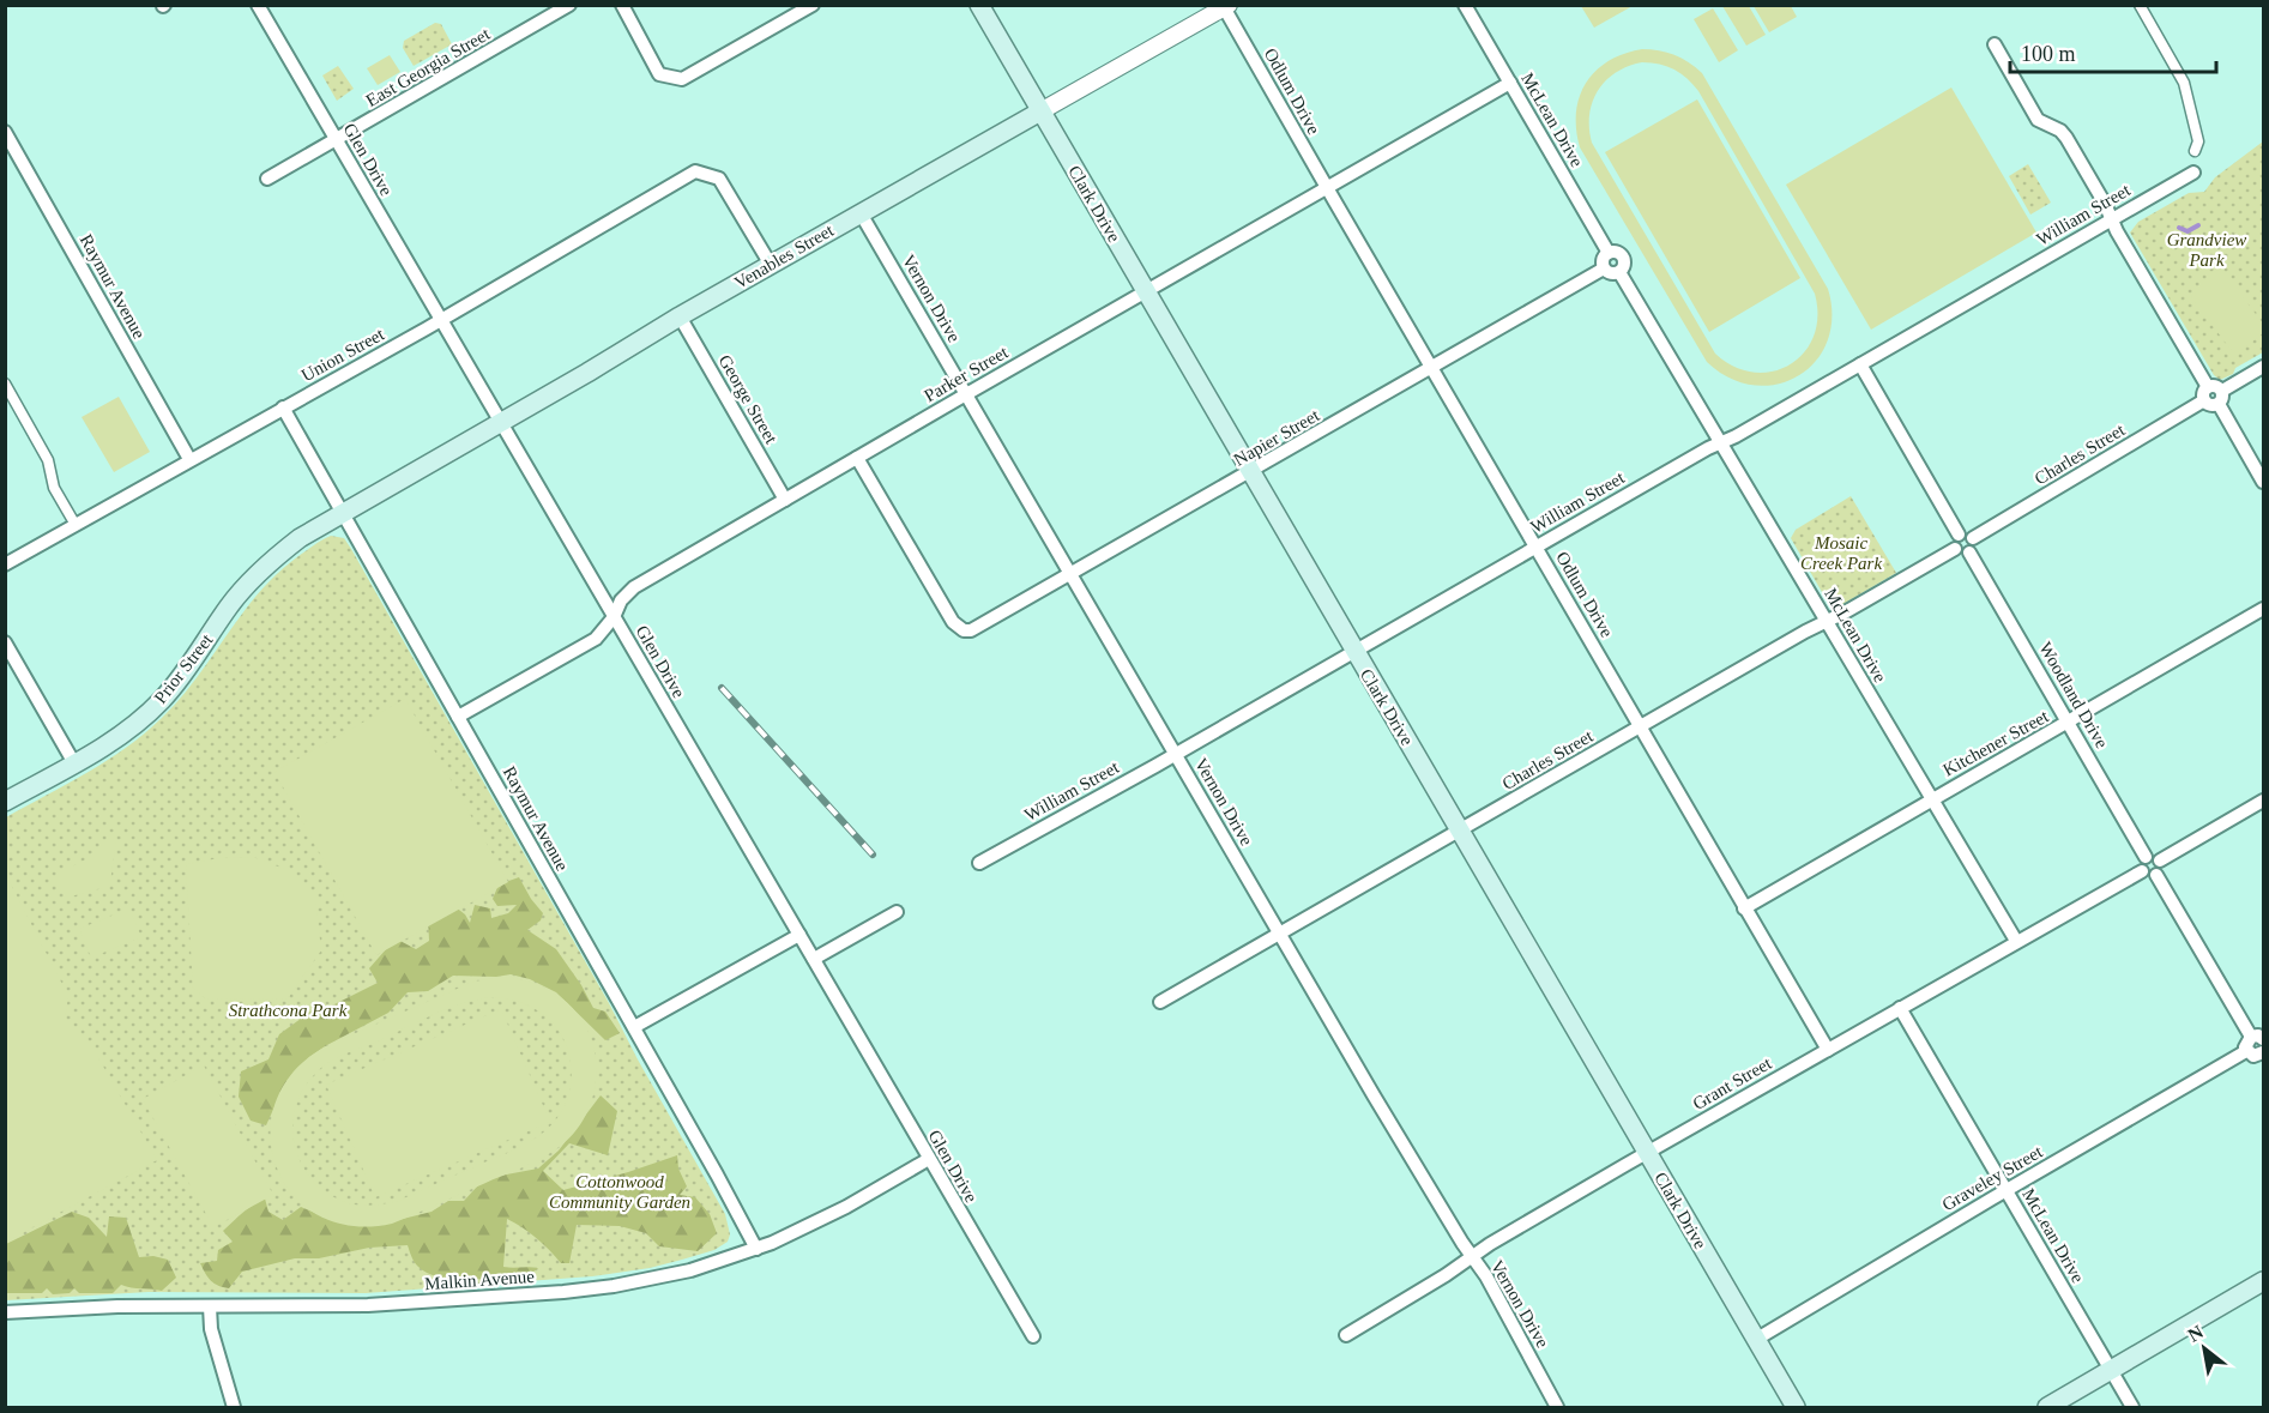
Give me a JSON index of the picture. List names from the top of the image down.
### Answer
{
  "streets": {
    "main road": ["Clark Drive", "Venables Street", "Prior Street"],
    "street": [
      "East Georgia Street",
      "Odlum Drive",
      "McLean Drive",
      "Glen Drive",
      "William Street",
      "Raymur Avenue",
      "Vernon Drive",
      "Union Street",
      "Parker Street",
      "George Street",
      "Napier Street",
      "Charles Street",
      "Woodland Drive",
      "Kitchener Street",
      "Grant Street",
      "Graveley Street",
      "Malkin Avenue"
    ]
  },
  "crossings": [
    ["East Georgia Street", "Glen Drive"],
    ["Odlum Drive", "William Street"],
    ["Odlum Drive", "Venables Street"],
    ["Odlum Drive", "Parker Street"],
    ["Odlum Drive", "Napier Street"],
    ["Odlum Drive", "Charles Street"],
    ["Odlum Drive", "Kitchener Street"],
    ["Odlum Drive", "Grant Street"],
    ["McLean Drive", "William Street"],
    ["McLean Drive", "Parker Street"],
    ["McLean Drive", "Napier Street"],
    ["McLean Drive", "Charles Street"],
    ["McLean Drive", "Kitchener Street"],
    ["McLean Drive", "Grant Street"],
    ["McLean Drive", "Graveley Street"],
    ["Glen Drive", "Venables Street"],
    ["Glen Drive", "Union Street"],
    ["Glen Drive", "Parker Street"],
    ["Glen Drive", "Malkin Avenue"],
    ["Clark Drive", "William Street"],
    ["Clark Drive", "Venables Street"],
    ["Clark Drive", "Parker Street"],
    ["Clark Drive", "Napier Street"],
    ["Clark Drive", "Charles Street"],
    ["Clark Drive", "Grant Street"],
    ["Clark Drive", "Graveley Street"],
    ["William Street", "Vernon Drive"],
    ["Venables Street", "Raymur Avenue"],
    ["Venables Street", "Vernon Drive"],
    ["Venables Street", "Union Street"],
    ["Venables Street", "George Street"],
    ["Venables Street", "Prior Street"],
    ["Raymur Avenue", "Union Street"],
    ["Raymur Avenue", "Parker Street"],
    ["Raymur Avenue", "Prior Street"],
    ["Raymur Avenue", "Malkin Avenue"],
    ["Vernon Drive", "Parker Street"],
    ["Vernon Drive", "Napier Street"],
    ["Vernon Drive", "Charles Street"],
    ["Vernon Drive", "Grant Street"],
    ["Parker Street", "George Street"],
    ["Parker Street", "Napier Street"],
    ["Charles Street", "Woodland Drive"],
    ["Woodland Drive", "Kitchener Street"],
    ["Woodland Drive", "Grant Street"]
  ],
  "parks": [
    "Grandview Park",
    "Mosaic Creek Park",
    "Strathcona Park",
    "Cottonwood Community Garden"
  ],
  "scale_bar": "100 m",
  "north": "top left"
}
